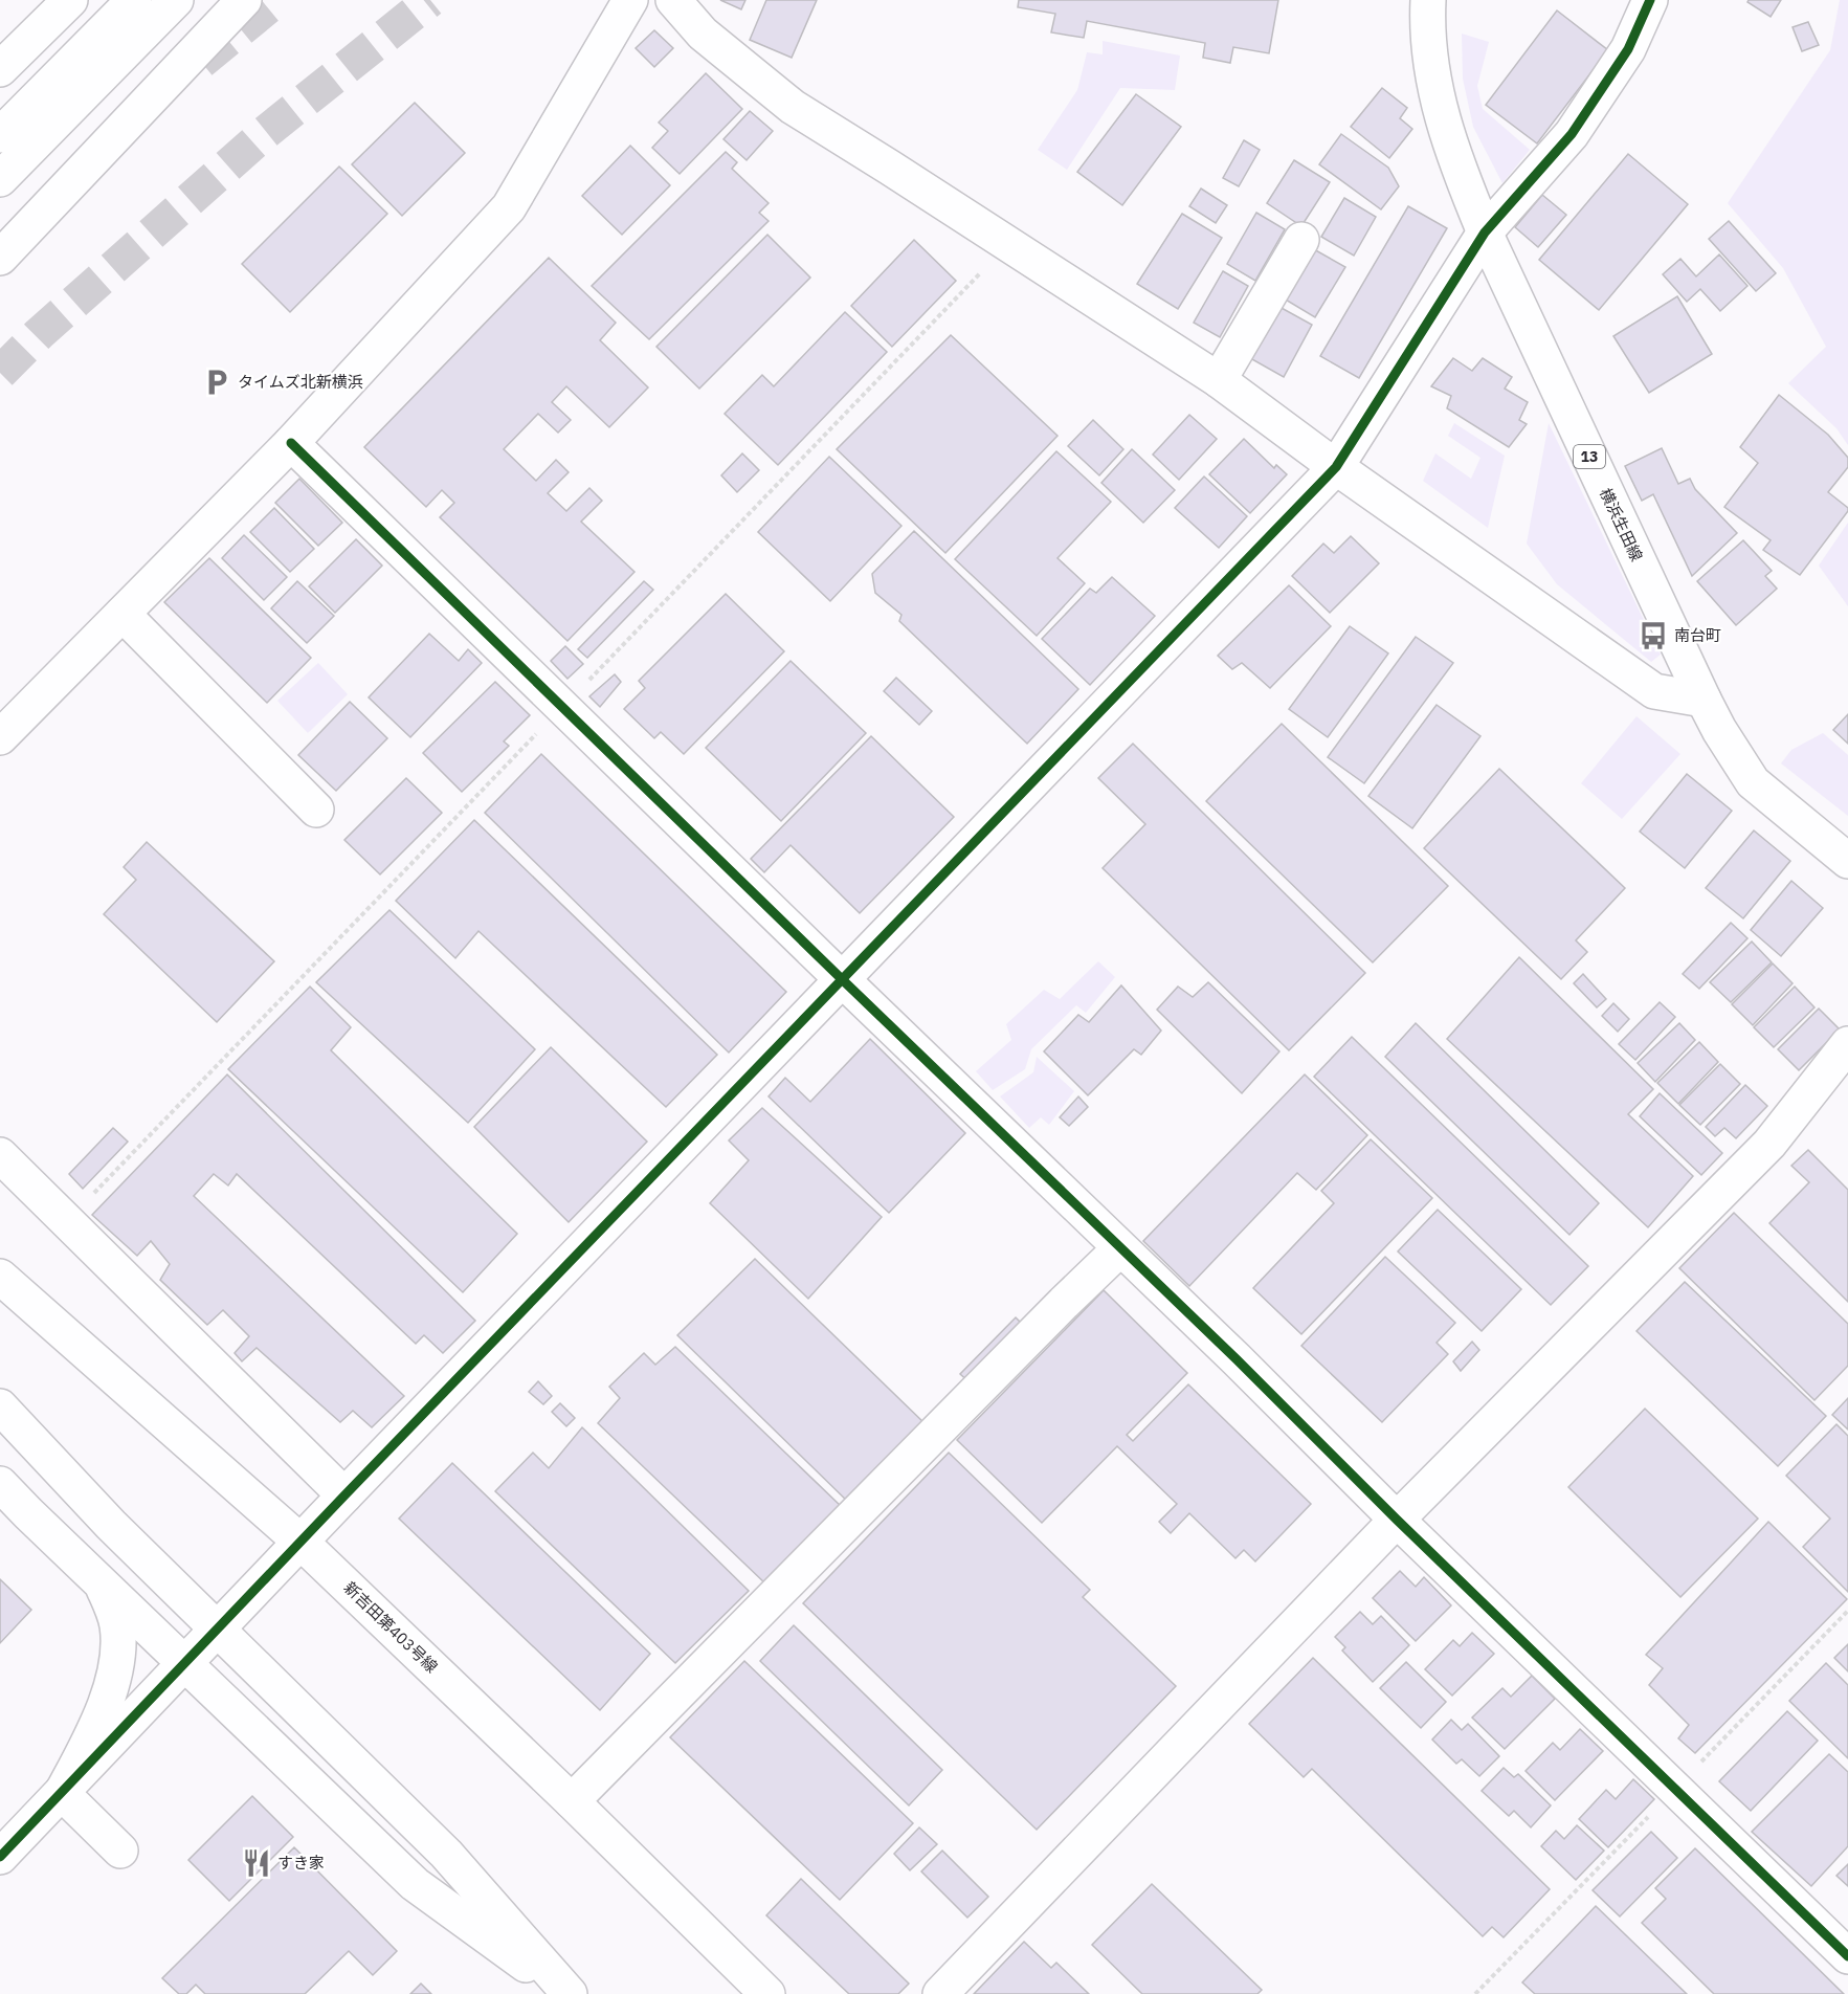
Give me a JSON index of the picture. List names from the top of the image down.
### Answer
{
  "streets": {
    "street": ["13", "横浜生田線", "新吉田第403号線"]
  },
  "places": {
    "parking": ["タイムズ北新横浜"],
    "bus stop": ["南台町"],
    "restaurant": ["すき家"]
  }
}
